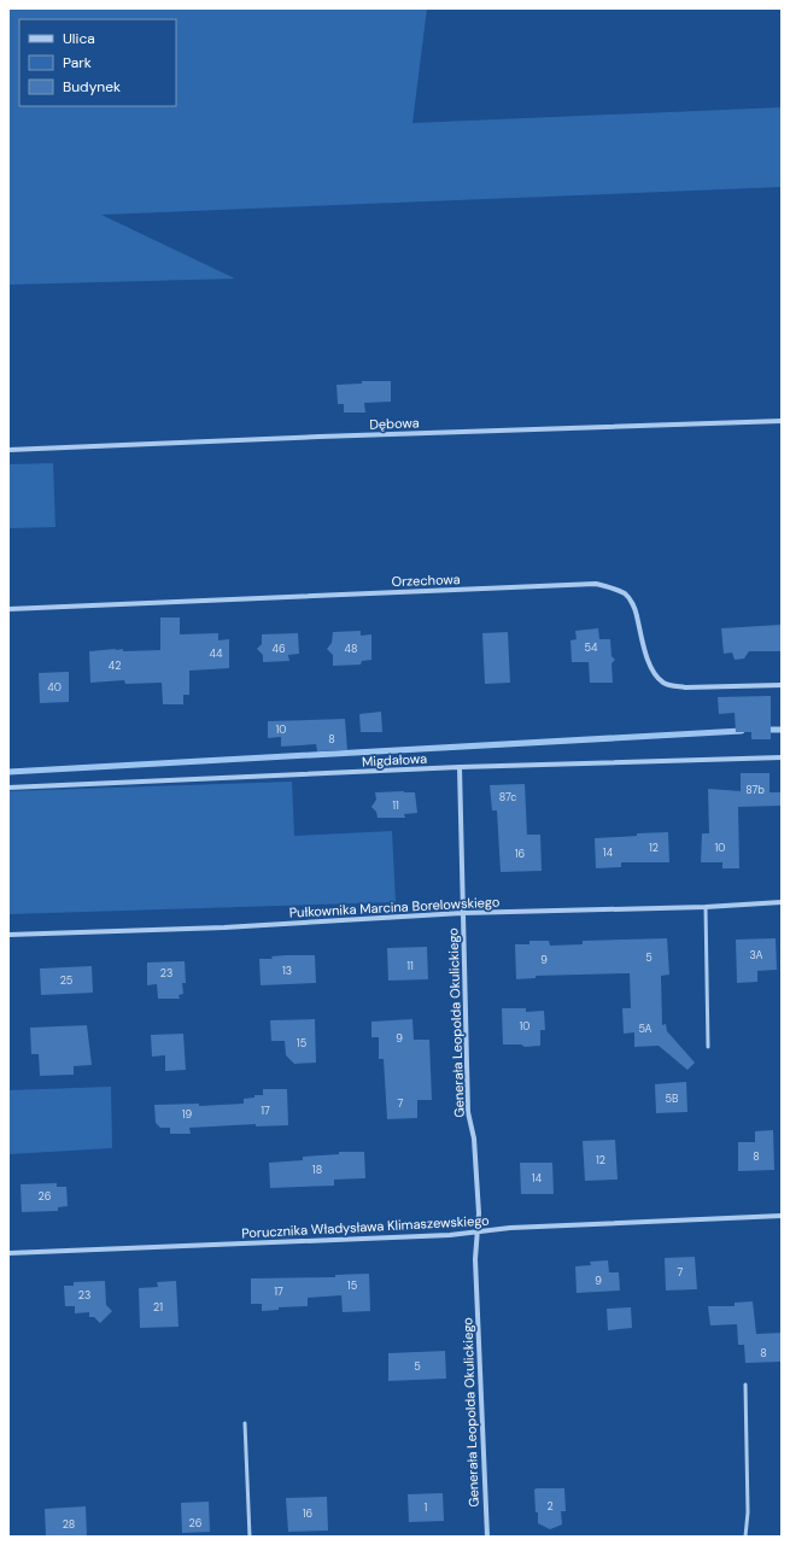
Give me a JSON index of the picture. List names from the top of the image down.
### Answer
{
  "streets": {
    "street": [
      "Dębowa",
      "Orzechowa",
      "Migdałowa",
      "Pułkownika Marcina Borelowskiego",
      "Generała Leopolda Okulickiego",
      "Porucznika Władysława Klimaszewskiego"
    ]
  },
  "crossings": [
    ["Migdałowa", "Generała Leopolda Okulickiego"],
    ["Pułkownika Marcina Borelowskiego", "Generała Leopolda Okulickiego"],
    ["Generała Leopolda Okulickiego", "Porucznika Władysława Klimaszewskiego"]
  ],
  "house_numbers": [
    "54",
    "46",
    "48",
    "44",
    "42",
    "40",
    "10",
    "8",
    "87b",
    "87c",
    "11",
    "12",
    "10",
    "14",
    "16",
    "3A",
    "5",
    "9",
    "11",
    "13",
    "23",
    "25",
    "10",
    "5A",
    "9",
    "15",
    "5B",
    "7",
    "17",
    "19",
    "8",
    "12",
    "18",
    "14",
    "26",
    "7",
    "9",
    "15",
    "17",
    "23",
    "21",
    "8",
    "5",
    "2",
    "1",
    "16",
    "26",
    "28"
  ],
  "legend": ["Ulica", "Park", "Budynek"]
}
